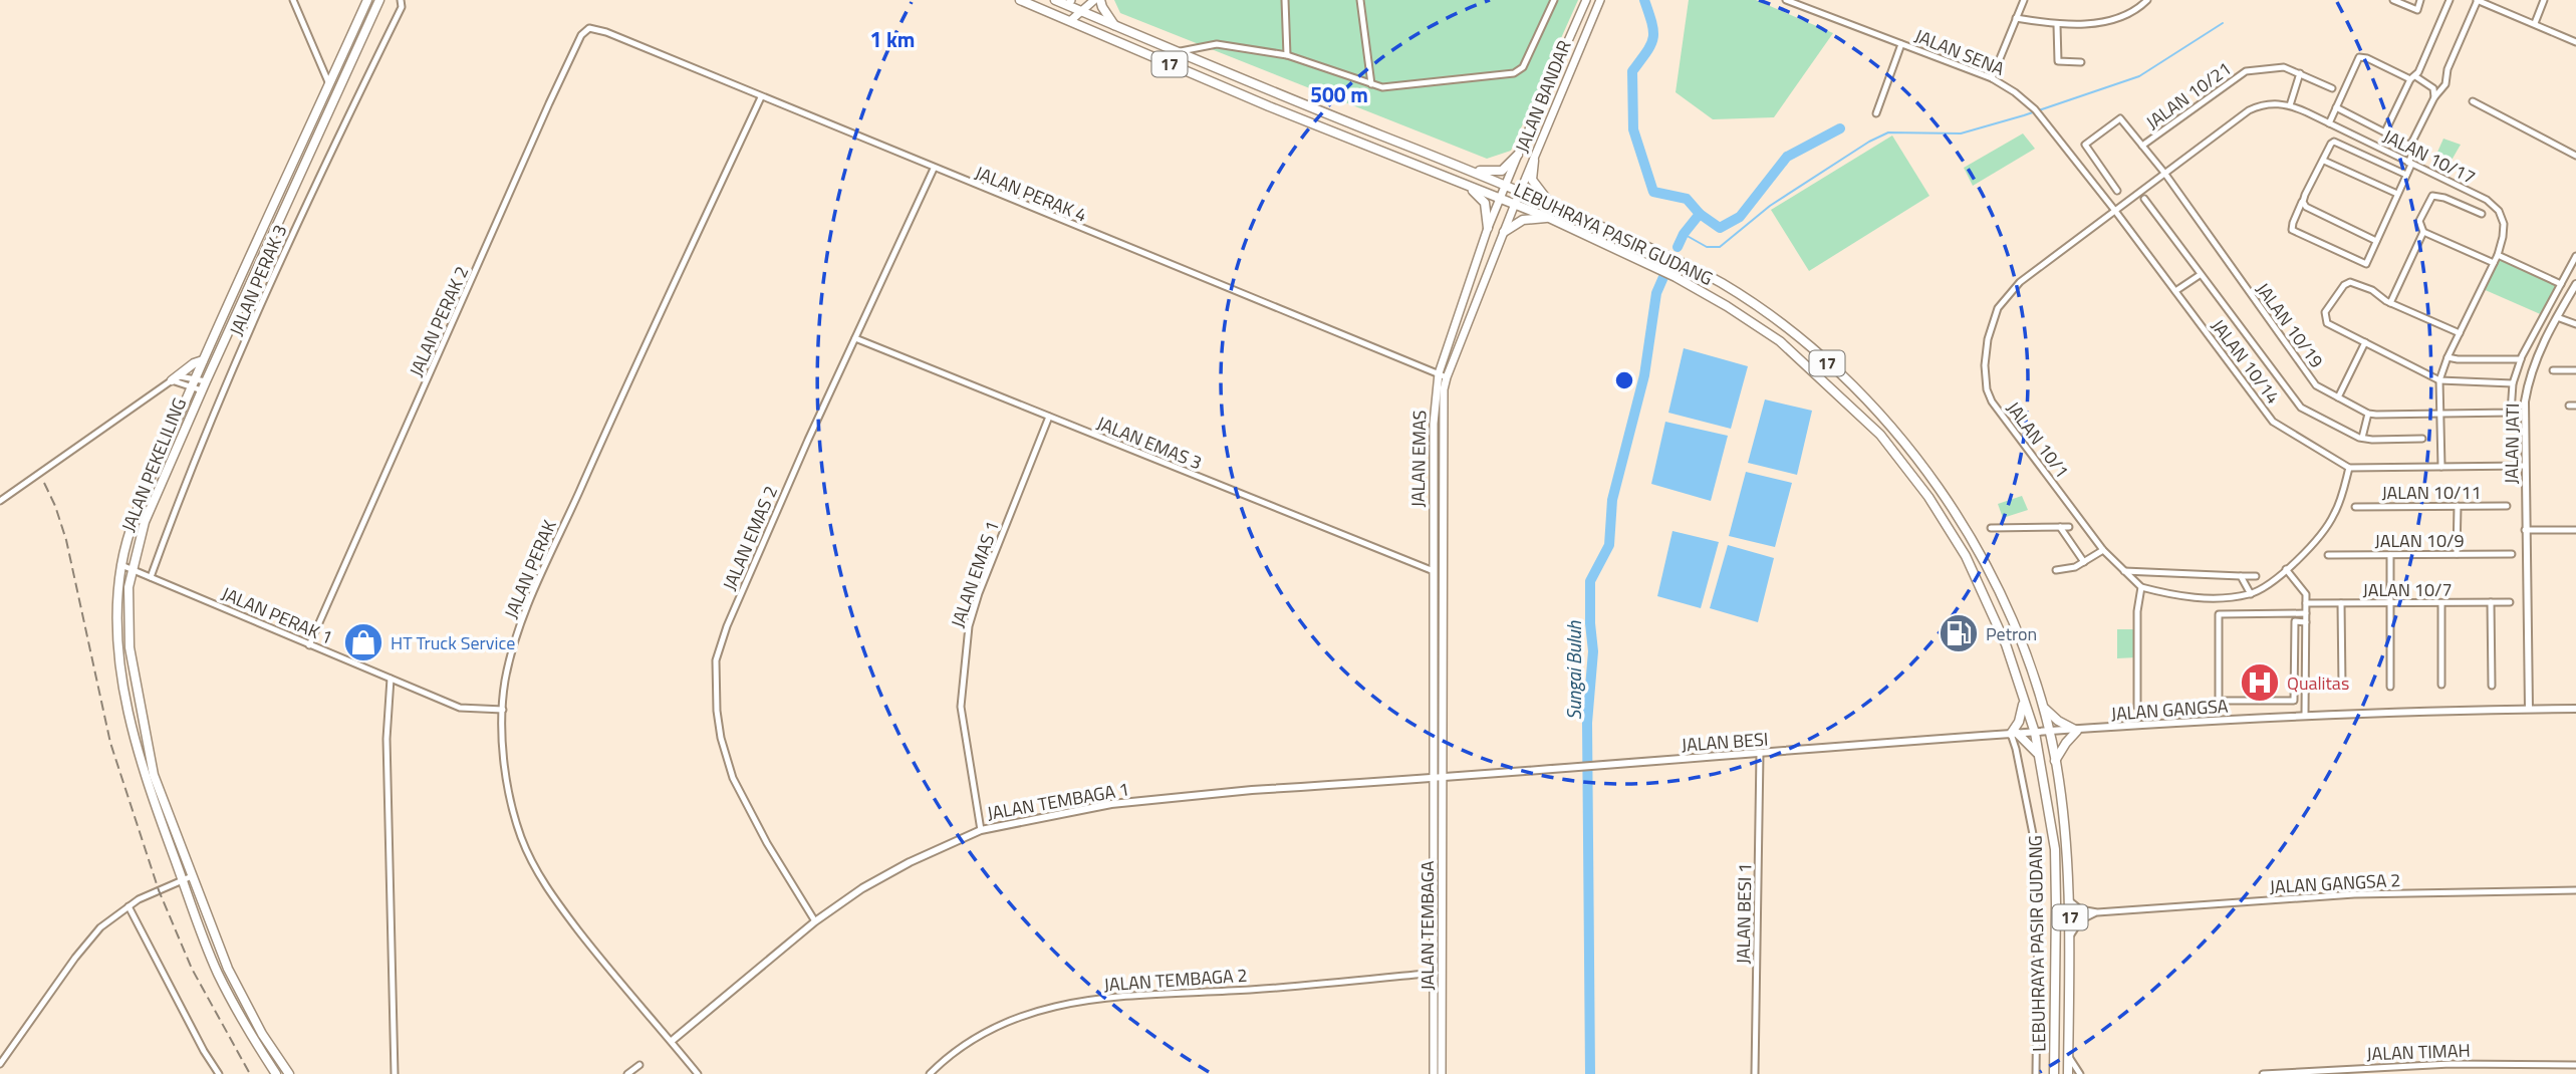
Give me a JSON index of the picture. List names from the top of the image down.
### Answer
{
  "streets": {
    "main road": [
      "17",
      "JALAN BANDAR",
      "LEBUHRAYA PASIR GUDANG",
      "JALAN EMAS",
      "JALAN PEKELILING",
      "JALAN TEMBAGA"
    ],
    "street": [
      "JALAN SENA",
      "JALAN 10/21",
      "JALAN 10/17",
      "JALAN PERAK 4",
      "JALAN PERAK 3",
      "JALAN PERAK 2",
      "JALAN 10/19",
      "JALAN 10/14",
      "JALAN 10/1",
      "JALAN EMAS 3",
      "JALAN JATI",
      "JALAN 10/11",
      "JALAN EMAS 2",
      "JALAN 10/9",
      "JALAN PERAK",
      "JALAN EMAS 1",
      "JALAN 10/7",
      "JALAN PERAK 1",
      "JALAN GANGSA",
      "JALAN BESI",
      "JALAN TEMBAGA 1",
      "JALAN GANGSA 2",
      "JALAN BESI 1",
      "JALAN TEMBAGA 2",
      "JALAN TIMAH"
    ]
  },
  "crossings": [
    ["JALAN SENA", "JALAN 10/17"],
    ["JALAN SENA", "JALAN 10/14"],
    ["JALAN SENA", "JALAN 10/1"],
    ["JALAN 10/21", "JALAN 10/19"],
    ["JALAN BANDAR", "LEBUHRAYA PASIR GUDANG"],
    ["JALAN BANDAR", "JALAN EMAS"],
    ["JALAN 10/17", "JALAN 10/19"],
    ["JALAN 10/17", "JALAN 10/14"],
    ["JALAN 10/17", "JALAN 10/1"],
    ["JALAN PERAK 4", "JALAN PERAK 2"],
    ["JALAN PERAK 4", "JALAN EMAS"],
    ["JALAN PERAK 4", "JALAN EMAS 2"],
    ["JALAN PERAK 4", "JALAN PERAK"],
    ["LEBUHRAYA PASIR GUDANG", "JALAN EMAS"],
    ["LEBUHRAYA PASIR GUDANG", "JALAN GANGSA"],
    ["LEBUHRAYA PASIR GUDANG", "JALAN GANGSA 2"],
    ["JALAN PERAK 3", "JALAN PERAK 1"],
    ["JALAN PERAK 2", "JALAN PERAK 1"],
    ["JALAN 10/14", "JALAN 10/1"],
    ["JALAN EMAS 3", "JALAN EMAS"],
    ["JALAN EMAS 3", "JALAN EMAS 2"],
    ["JALAN EMAS 3", "JALAN EMAS 1"],
    ["JALAN JATI", "JALAN GANGSA"],
    ["JALAN EMAS", "JALAN BESI"],
    ["JALAN EMAS", "JALAN TEMBAGA 1"],
    ["JALAN EMAS", "JALAN TEMBAGA"],
    ["JALAN PEKELILING", "JALAN PERAK 1"],
    ["JALAN EMAS 2", "JALAN TEMBAGA 1"],
    ["JALAN PERAK", "JALAN PERAK 1"],
    ["JALAN PERAK", "JALAN TEMBAGA 1"],
    ["JALAN EMAS 1", "JALAN TEMBAGA 1"],
    ["JALAN GANGSA", "JALAN BESI"],
    ["JALAN BESI", "JALAN TEMBAGA 1"],
    ["JALAN BESI", "JALAN BESI 1"],
    ["JALAN BESI", "JALAN TEMBAGA"],
    ["JALAN TEMBAGA 1", "JALAN TEMBAGA"],
    ["JALAN TEMBAGA", "JALAN TEMBAGA 2"]
  ],
  "water": ["Sungai Buluh"],
  "places": {
    "fuel station": ["Petron"],
    "shop": ["HT Truck Service"],
    "hospital": ["Qualitas"]
  },
  "rings": ["1 km", "500 m"]
}
